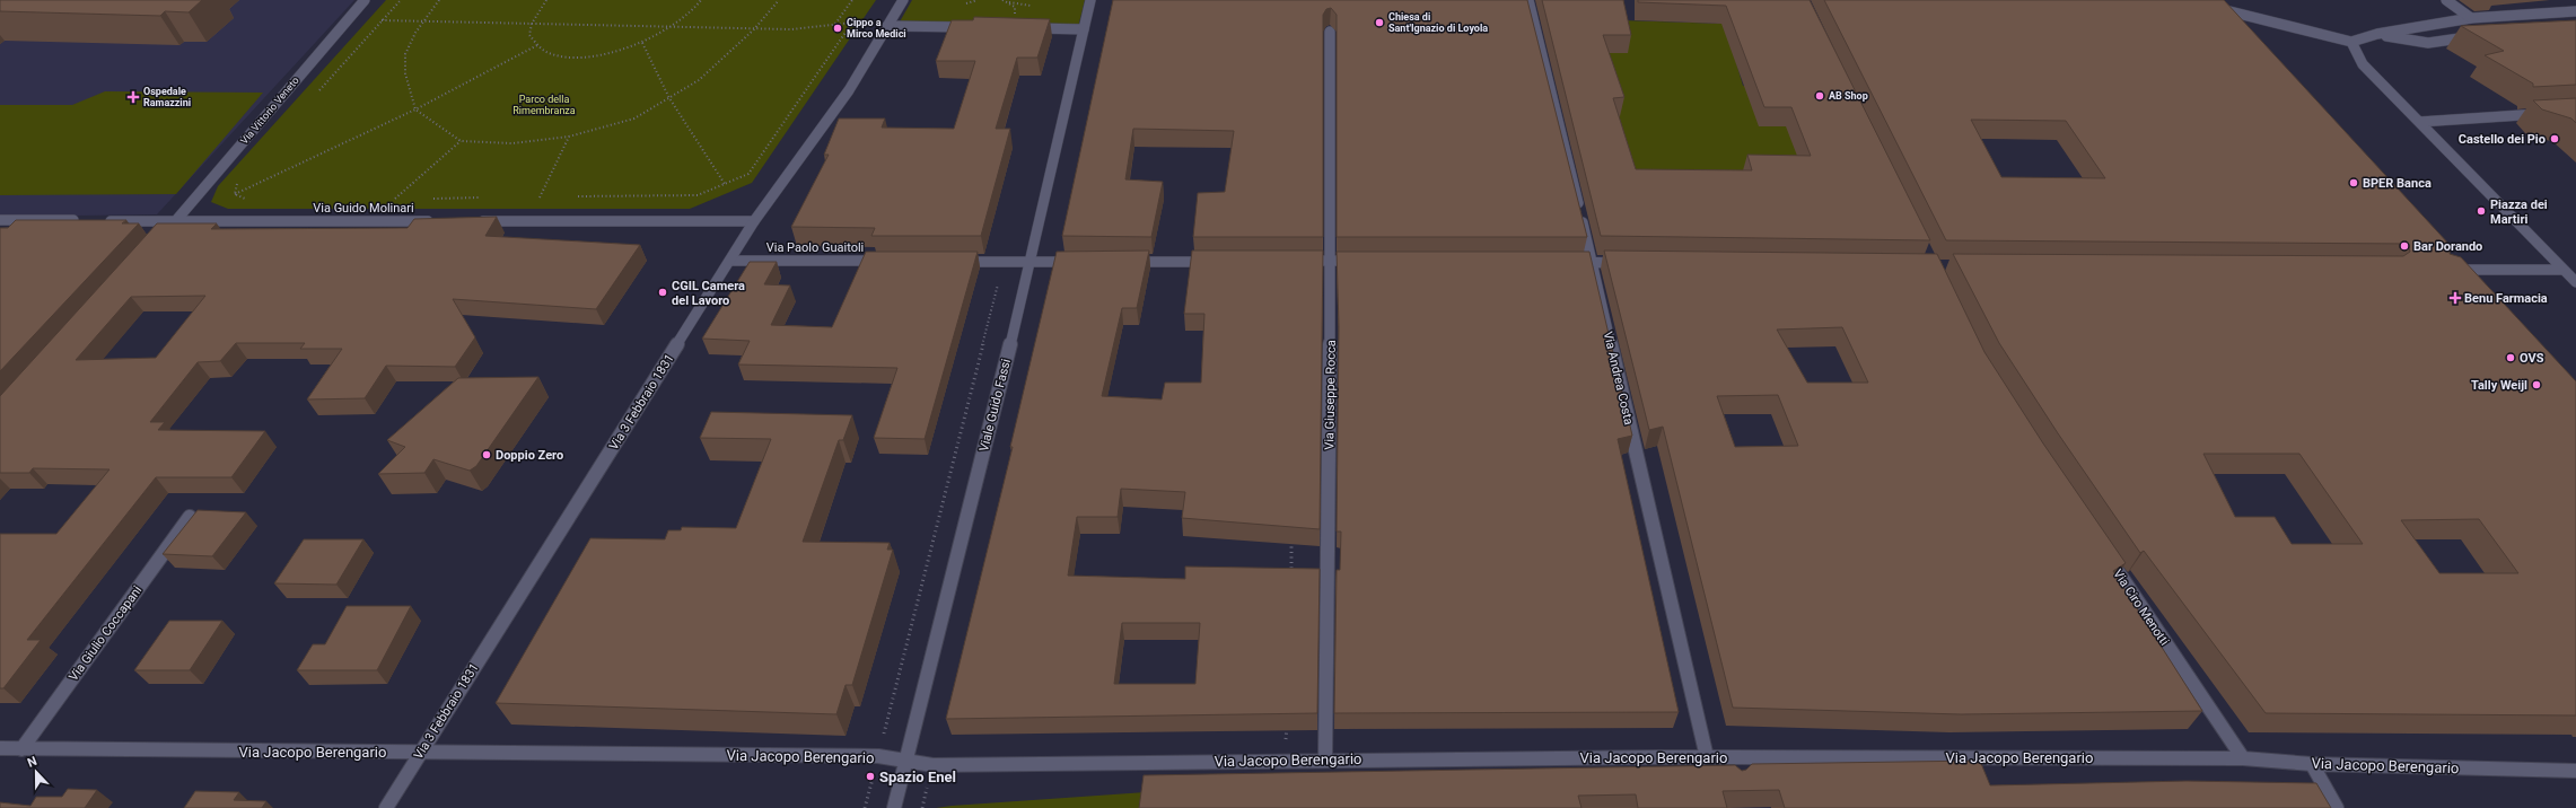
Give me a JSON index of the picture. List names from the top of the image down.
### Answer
{
  "streets": {
    "street": [
      "Via Vittorio Veneto",
      "Via Guido Molinari",
      "Via Paolo Guaitoli",
      "Via Andrea Costa",
      "Via Giuseppe Rocca",
      "Via 3 Febbraio 1831",
      "Viale Guido Fassi",
      "Via Ciro Menotti",
      "Via Giulio Coccapani",
      "Via Jacopo Berengario"
    ]
  },
  "crossings": [
    ["Via Vittorio Veneto", "Via Guido Molinari"],
    ["Via Paolo Guaitoli", "Via 3 Febbraio 1831"],
    ["Via Andrea Costa", "Via Jacopo Berengario"],
    ["Via Giuseppe Rocca", "Via Jacopo Berengario"],
    ["Via 3 Febbraio 1831", "Via Jacopo Berengario"],
    ["Viale Guido Fassi", "Via Jacopo Berengario"],
    ["Via Ciro Menotti", "Via Jacopo Berengario"],
    ["Via Giulio Coccapani", "Via Jacopo Berengario"]
  ],
  "parks": ["Parco della Rimembranza"],
  "places": {
    "other": [
      "Chiesa di Sant'Ignazio di Loyola",
      "Cippo a Mirco Medici",
      "AB Shop",
      "Castello dei Pio",
      "BPER Banca",
      "Piazza dei Martiri",
      "Bar Dorando",
      "CGIL Camera del Lavoro",
      "OVS",
      "Tally Weijl",
      "Doppio Zero",
      "Spazio Enel"
    ],
    "health": ["Ospedale Ramazzini", "Benu Farmacia"]
  },
  "north": "top"
}
